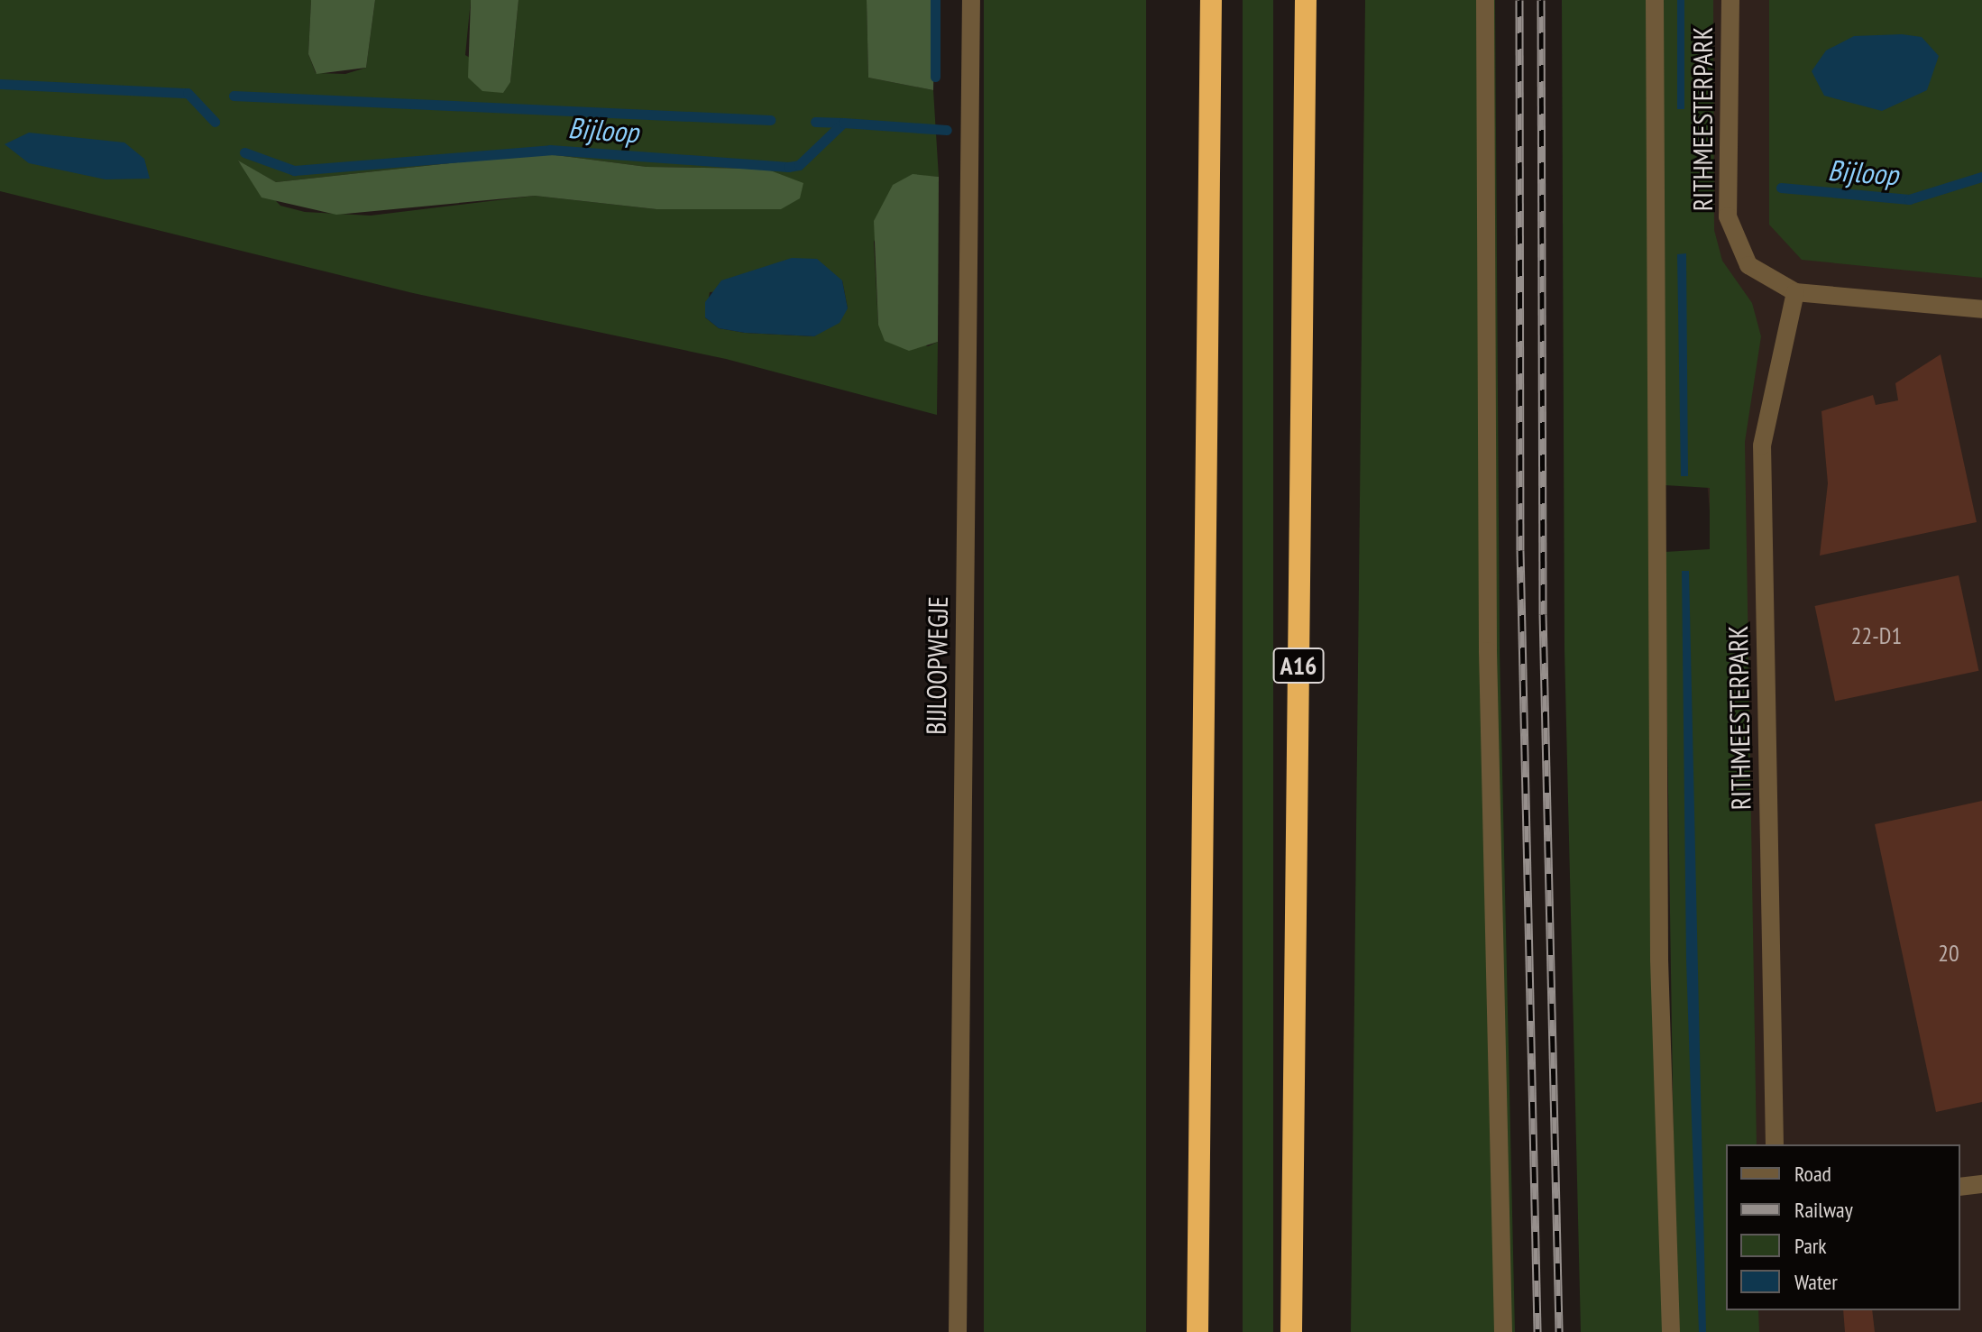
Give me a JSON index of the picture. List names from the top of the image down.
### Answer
{
  "streets": {
    "highway": ["A16"],
    "street": ["RITHMEESTERPARK", "BIJLOOPWEGJE"]
  },
  "water": ["Bijloop"],
  "house_numbers": ["22-D1", "20"],
  "legend": [
    "Road",
    "Railway",
    "Park",
    "Water"
  ]
}
